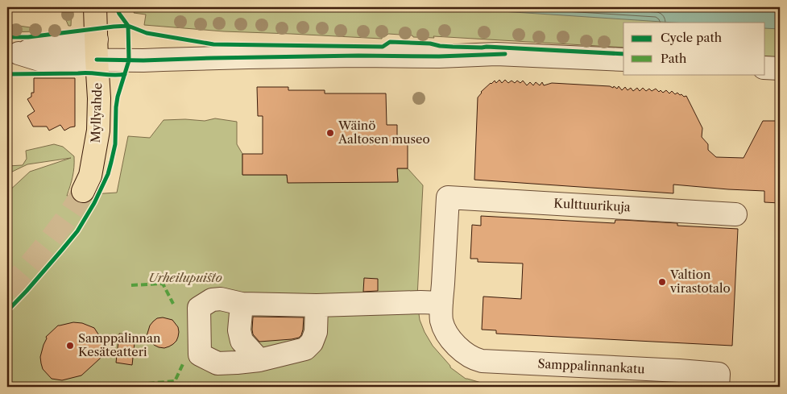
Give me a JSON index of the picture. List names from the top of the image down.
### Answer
{
  "streets": {
    "main road": ["Myllyahde"],
    "street": ["Kulttuurikuja", "Samppalinnankatu"]
  },
  "crossings": [
    ["Kulttuurikuja", "Samppalinnankatu"]
  ],
  "parks": ["Urheilupuisto"],
  "places": ["Wäinö Aaltosen museo", "Valtion virastotalo", "Samppalinnan Kesäteatteri"],
  "legend": ["Cycle path", "Path"]
}
